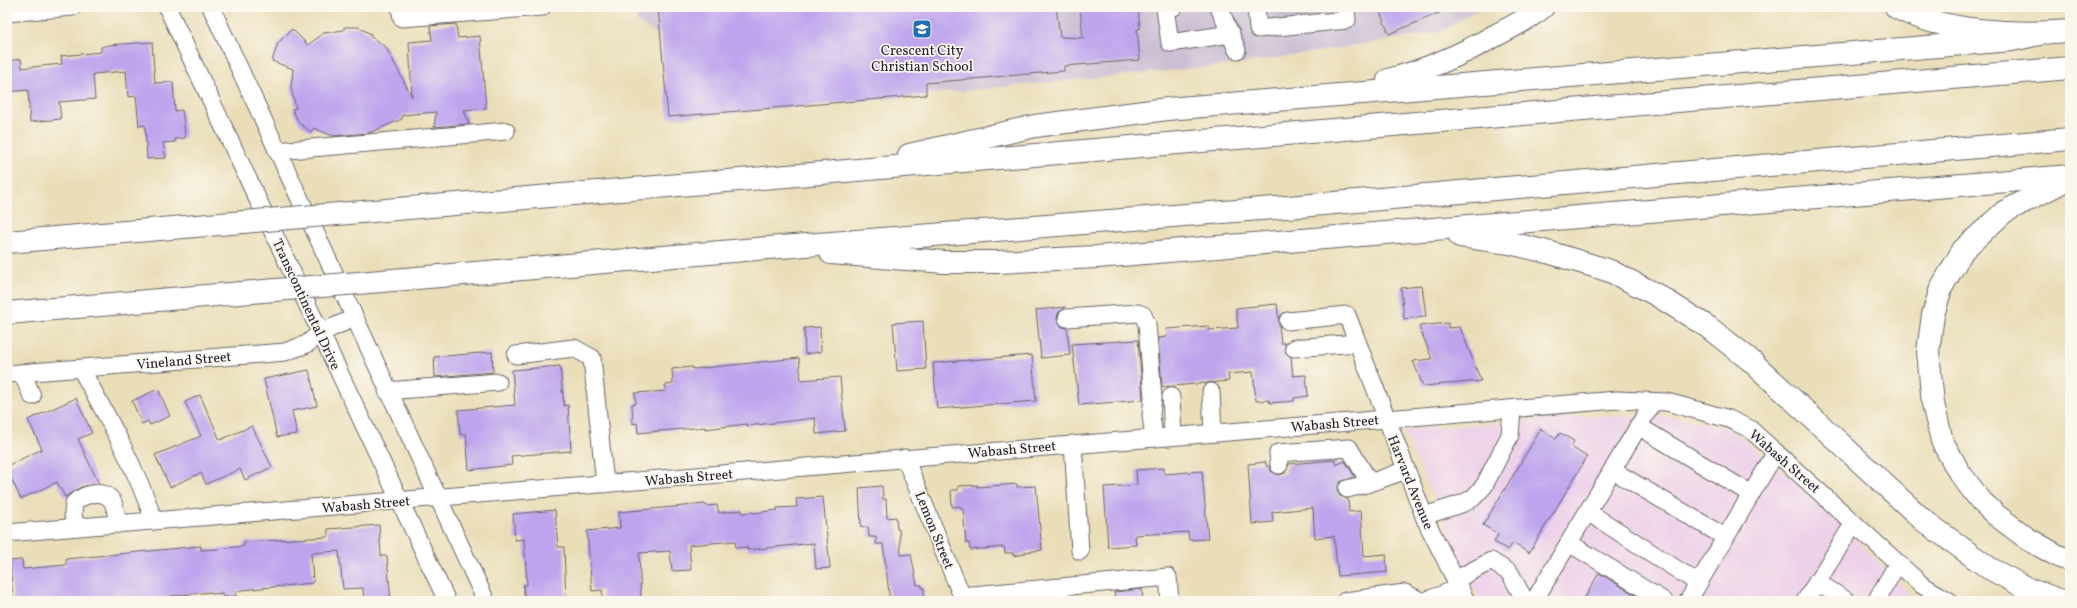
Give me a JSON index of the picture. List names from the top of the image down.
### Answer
{
  "streets": {
    "street": [
      "Transcontinental Drive",
      "Vineland Street",
      "Wabash Street",
      "Harvard Avenue",
      "Lemon Street"
    ]
  },
  "crossings": [
    ["Transcontinental Drive", "Vineland Street"],
    ["Transcontinental Drive", "Wabash Street"],
    ["Wabash Street", "Harvard Avenue"],
    ["Wabash Street", "Lemon Street"]
  ],
  "places": {
    "school or university": ["Crescent City Christian School"]
  }
}
